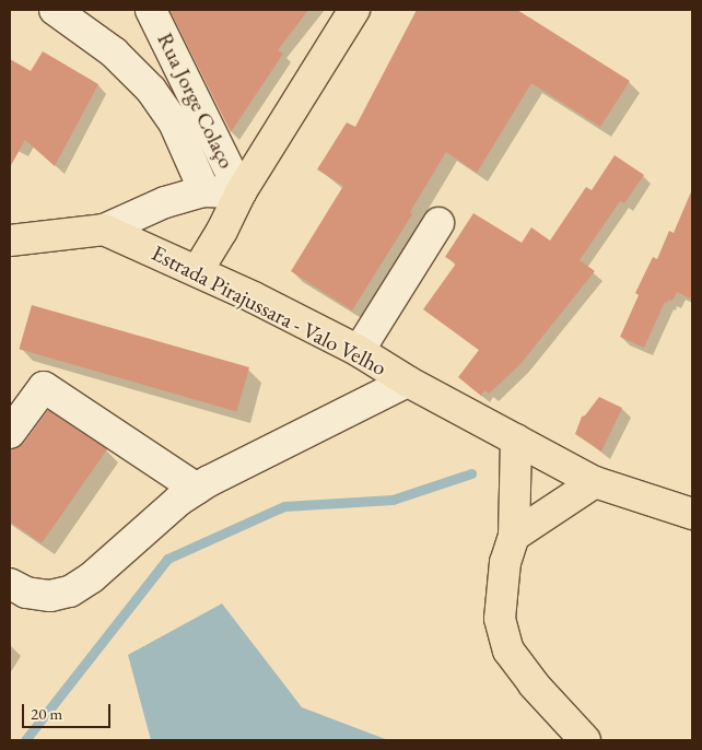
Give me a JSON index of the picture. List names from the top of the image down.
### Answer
{
  "streets": {
    "main road": ["Estrada Pirajussara - Valo Velho"],
    "street": ["Rua Jorge Colaço"]
  },
  "scale_bar": "20 m"
}
